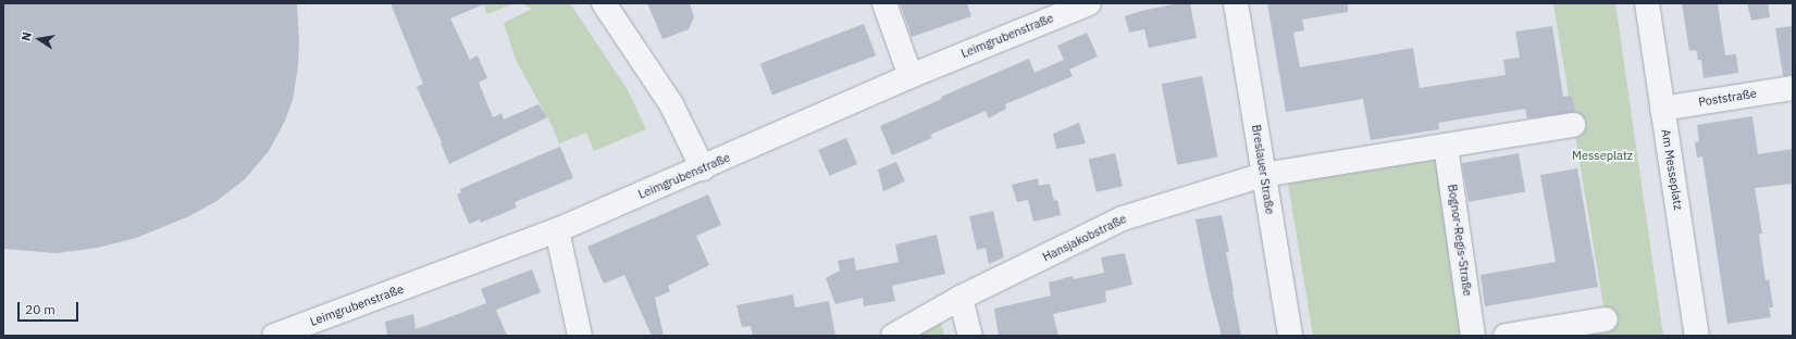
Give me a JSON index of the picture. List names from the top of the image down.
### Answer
{
  "streets": {
    "street": [
      "Leimgrubenstraße",
      "Poststraße",
      "Breslauer Straße",
      "Am Messeplatz",
      "Hansjakobstraße",
      "Bognor-Regis-Straße"
    ]
  },
  "crossings": [
    ["Poststraße", "Am Messeplatz"],
    ["Breslauer Straße", "Hansjakobstraße"]
  ],
  "parks": ["Messeplatz"],
  "scale_bar": "20 m",
  "north": "left"
}
